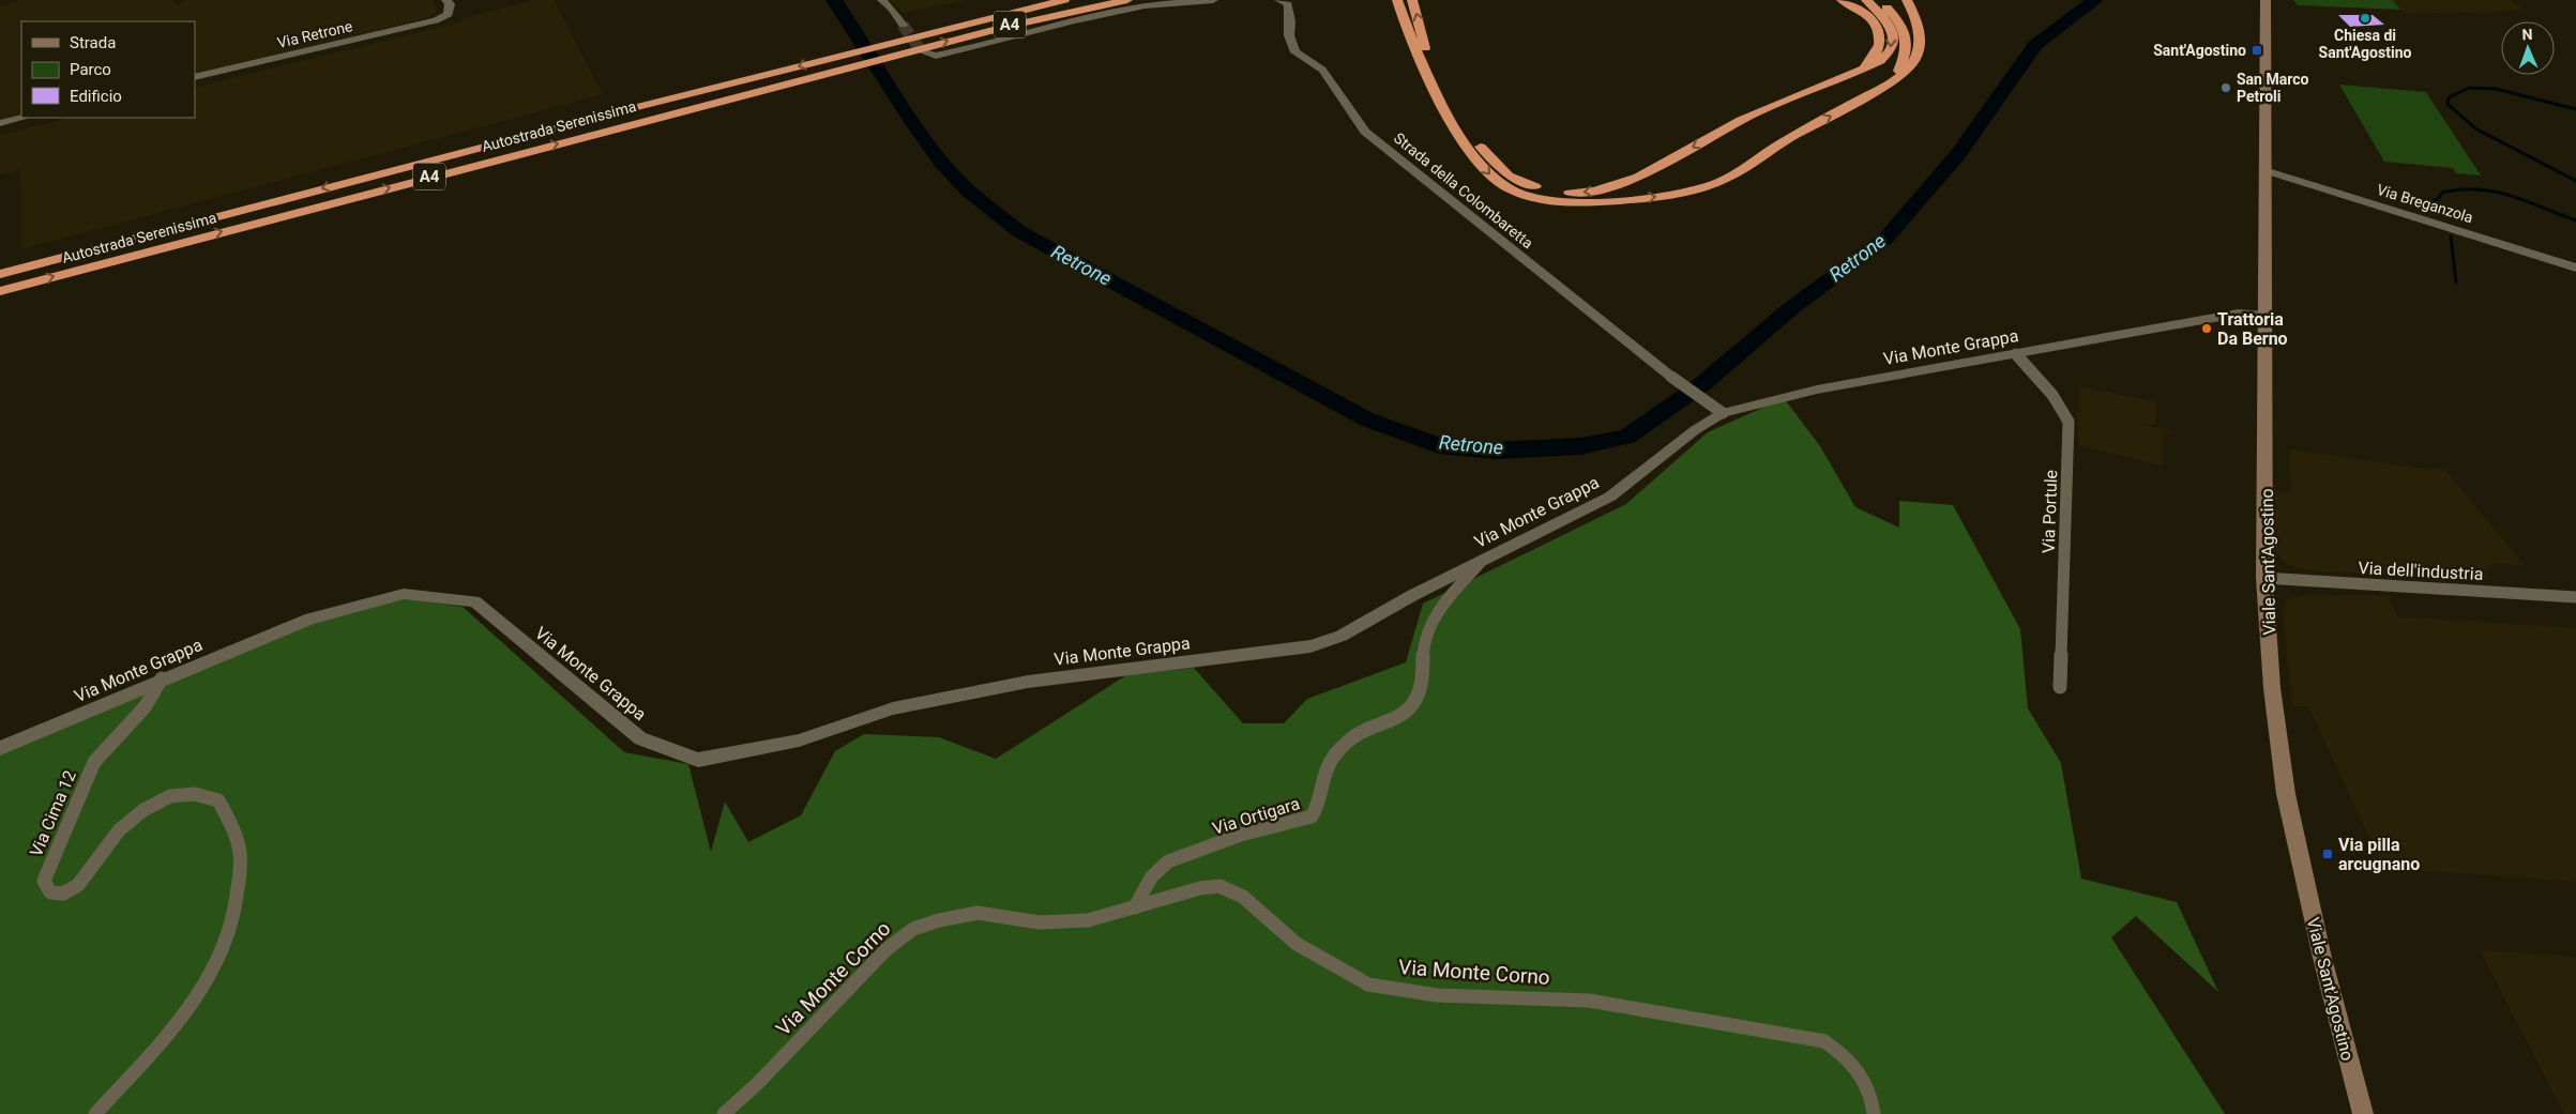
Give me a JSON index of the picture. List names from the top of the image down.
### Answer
{
  "streets": {
    "highway": ["A4", "Autostrada Serenissima"],
    "main road": ["Viale Sant'Agostino"],
    "street": [
      "Via Retrone",
      "Strada della Colombaretta",
      "Via Breganzola",
      "Via Monte Grappa",
      "Via Portule",
      "Via dell'industria",
      "Via Cima 12",
      "Via Ortigara",
      "Via Monte Corno"
    ]
  },
  "crossings": [
    ["Via Breganzola", "Viale Sant'Agostino"],
    ["Via Monte Grappa", "Via Portule"],
    ["Via Monte Grappa", "Viale Sant'Agostino"],
    ["Via Monte Grappa", "Via Cima 12"],
    ["Via Monte Grappa", "Via Ortigara"],
    ["Viale Sant'Agostino", "Via dell'industria"],
    ["Via Ortigara", "Via Monte Corno"]
  ],
  "water": ["Retrone"],
  "places": {
    "other": ["Chiesa di Sant'Agostino", "San Marco Petroli", "Trattoria Da Berno"],
    "transit": ["Sant'Agostino", "Via pilla arcugnano"]
  },
  "legend": ["Strada", "Parco", "Edificio"],
  "north": "top"
}
